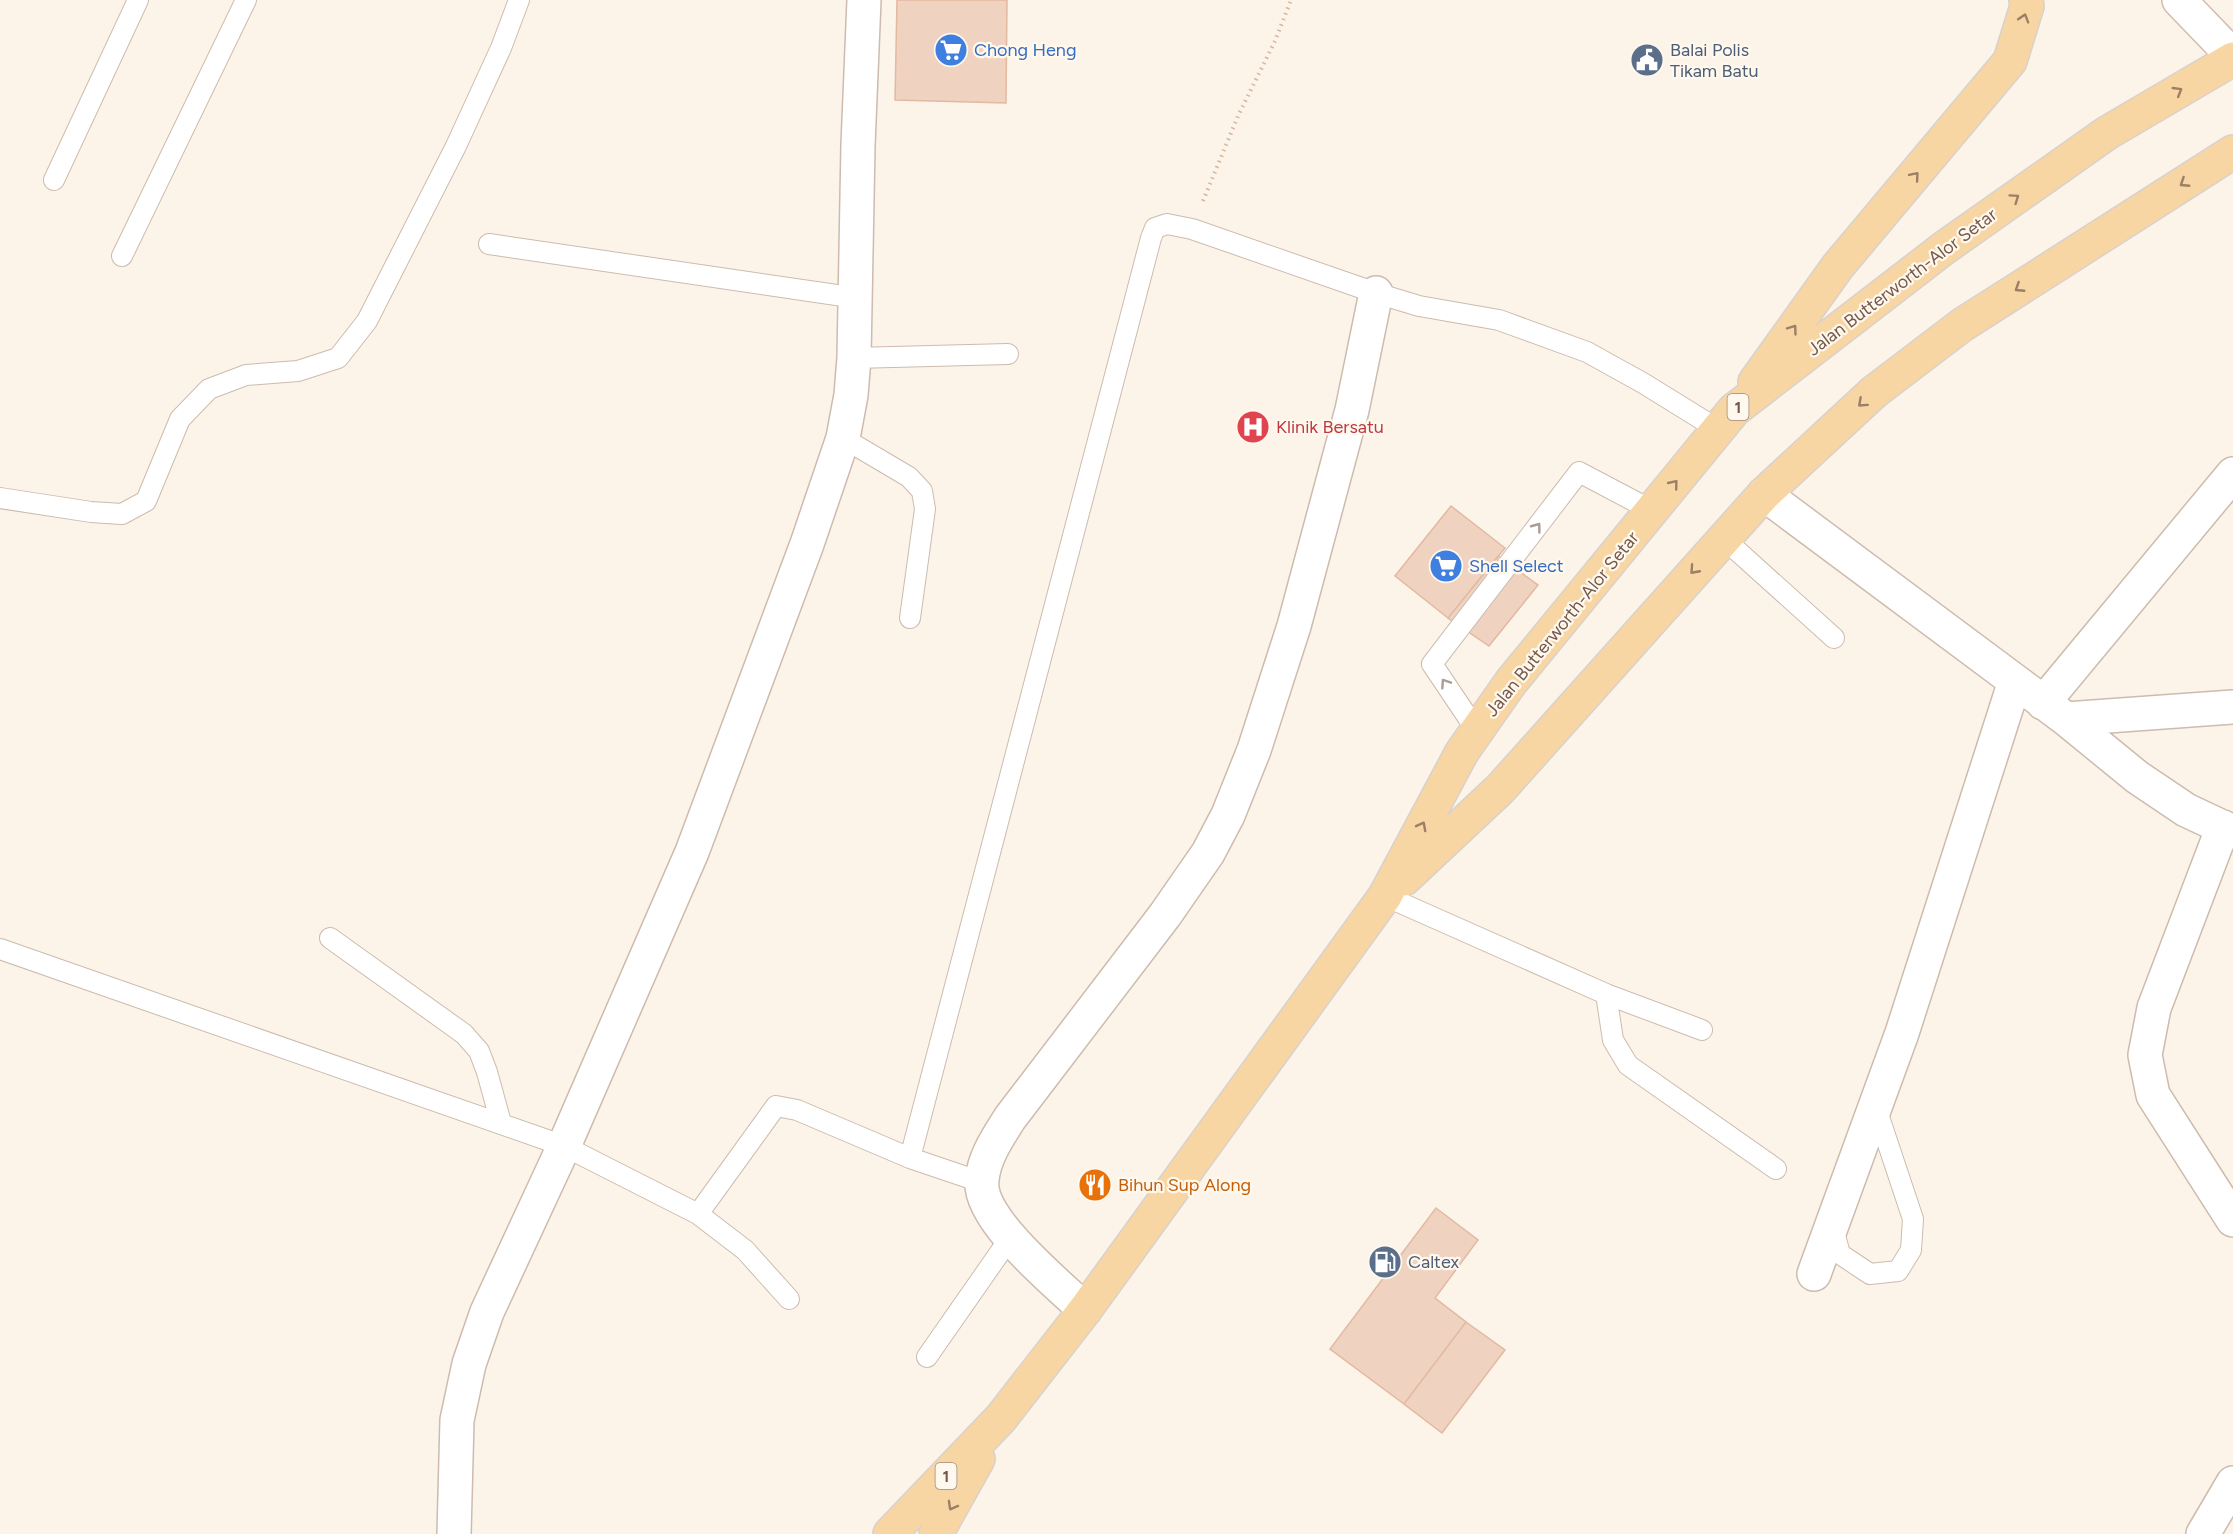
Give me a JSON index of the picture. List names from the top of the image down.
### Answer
{
  "streets": {
    "main road": ["Jalan Butterworth-Alor Setar", "1"]
  },
  "crossings": [
    ["Jalan Butterworth-Alor Setar", "1"]
  ],
  "places": {
    "supermarket": ["Chong Heng", "Shell Select"],
    "public building": ["Balai Polis Tikam Batu"],
    "hospital": ["Klinik Bersatu"],
    "restaurant": ["Bihun Sup Along"],
    "fuel station": ["Caltex"]
  }
}
